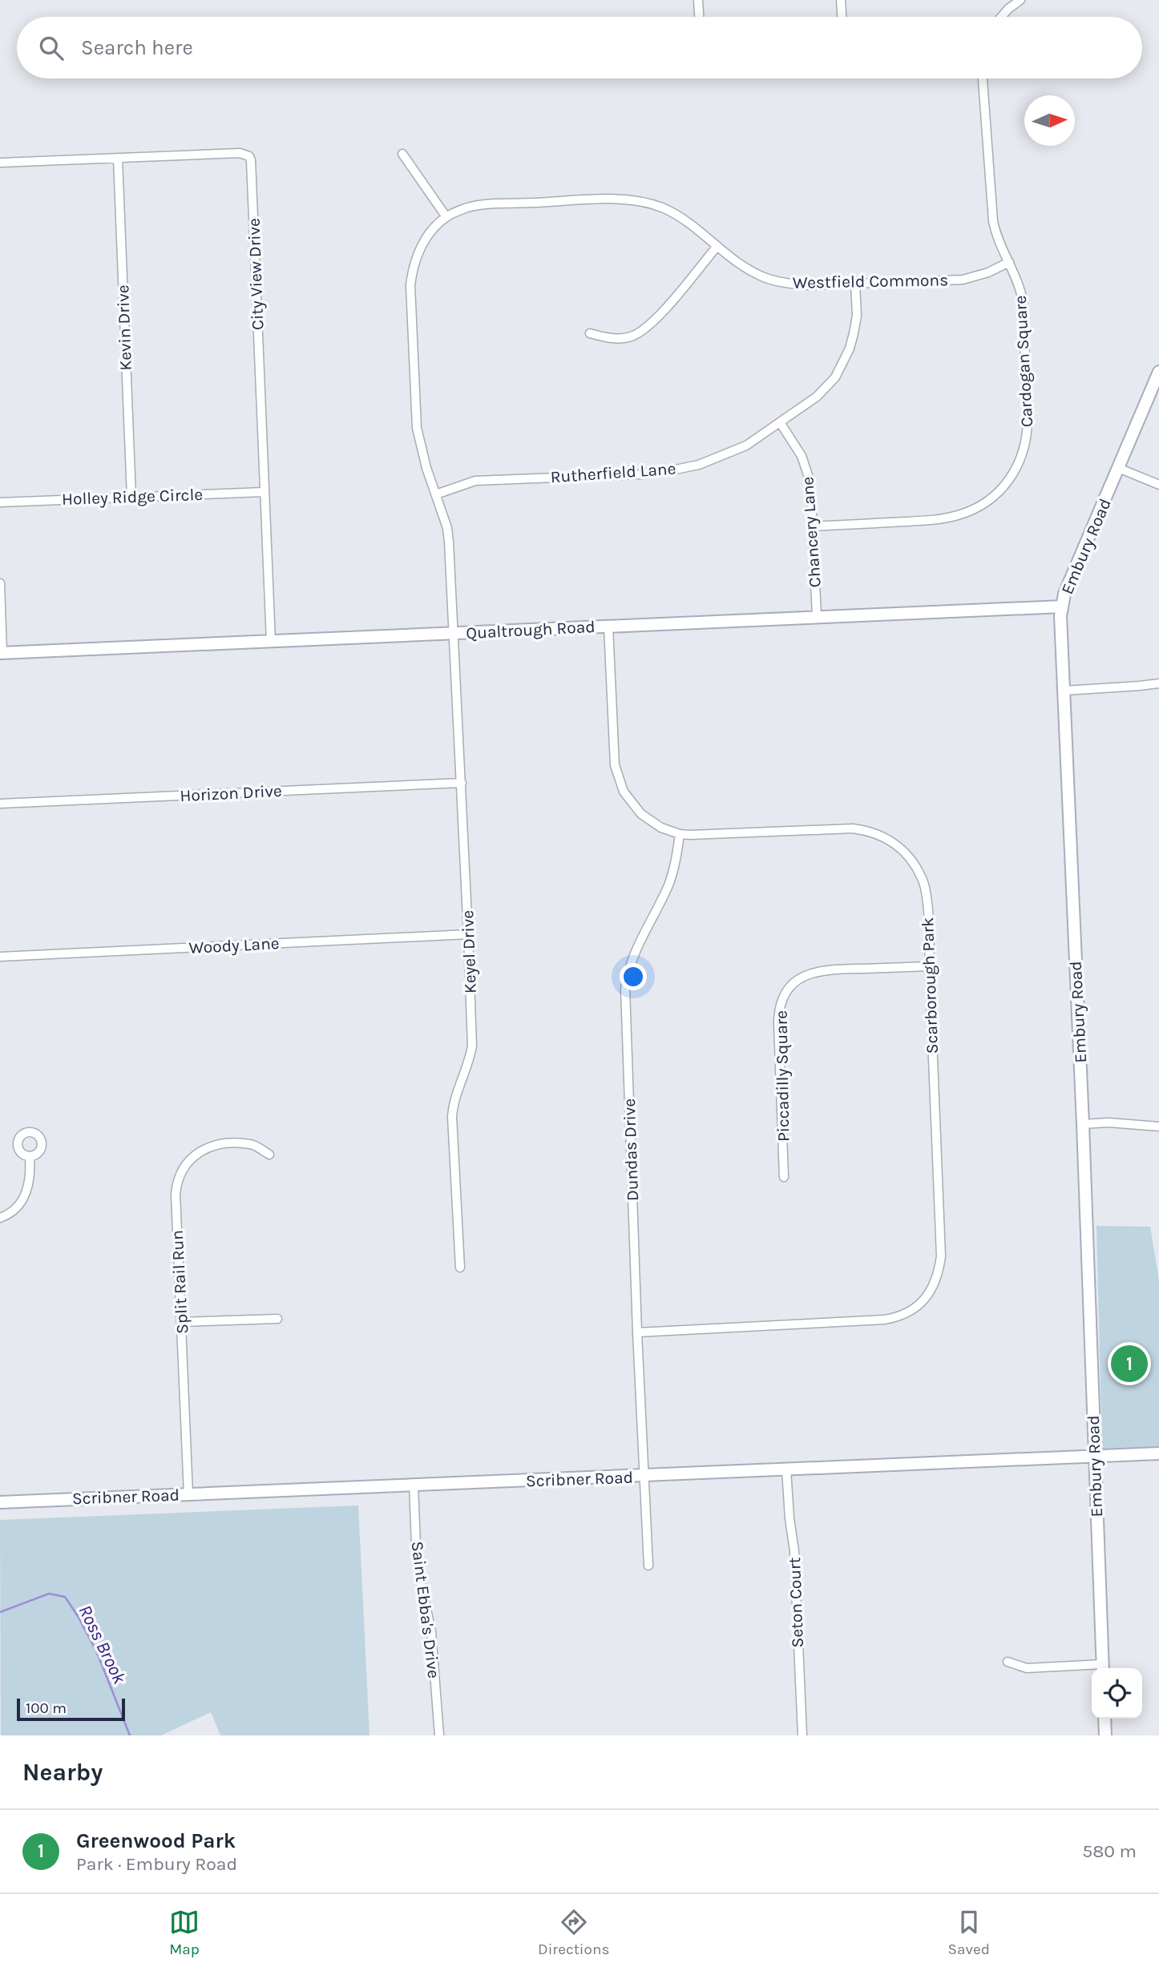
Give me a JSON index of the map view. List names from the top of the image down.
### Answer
{
  "streets": {
    "street": [
      "City View Drive",
      "Westfield Commons",
      "Kevin Drive",
      "Cardogan Square",
      "Rutherfield Lane",
      "Holley Ridge Circle",
      "Chancery Lane",
      "Embury Road",
      "Qualtrough Road",
      "Horizon Drive",
      "Woody Lane",
      "Keyel Drive",
      "Scarborough Park",
      "Piccadilly Square",
      "Dundas Drive",
      "Split Rail Run",
      "Scribner Road",
      "Seton Court",
      "Saint Ebba's Drive"
    ]
  },
  "crossings": [
    ["City View Drive", "Kevin Drive"],
    ["City View Drive", "Holley Ridge Circle"],
    ["City View Drive", "Qualtrough Road"],
    ["Westfield Commons", "Cardogan Square"],
    ["Westfield Commons", "Rutherfield Lane"],
    ["Westfield Commons", "Qualtrough Road"],
    ["Westfield Commons", "Keyel Drive"],
    ["Kevin Drive", "Holley Ridge Circle"],
    ["Cardogan Square", "Chancery Lane"],
    ["Rutherfield Lane", "Chancery Lane"],
    ["Chancery Lane", "Qualtrough Road"],
    ["Embury Road", "Qualtrough Road"],
    ["Embury Road", "Scribner Road"],
    ["Qualtrough Road", "Keyel Drive"],
    ["Qualtrough Road", "Scarborough Park"],
    ["Horizon Drive", "Keyel Drive"],
    ["Woody Lane", "Keyel Drive"],
    ["Scarborough Park", "Piccadilly Square"],
    ["Scarborough Park", "Dundas Drive"],
    ["Dundas Drive", "Scribner Road"],
    ["Split Rail Run", "Scribner Road"],
    ["Scribner Road", "Seton Court"],
    ["Scribner Road", "Saint Ebba's Drive"]
  ],
  "water": ["Ross Brook"],
  "scale_bar": "100 m",
  "north": "right",
  "page": {
    "search": "Search here",
    "pins": "1",
    "scale": "100 m",
    "heading": "Nearby",
    "list": [
      {
        "mark": "1",
        "name": "Greenwood Park",
        "note": "Park · Embury Road",
        "value": "580 m"
      }
    ],
    "nav": ["Map", "Directions", "Saved"]
  }
}
